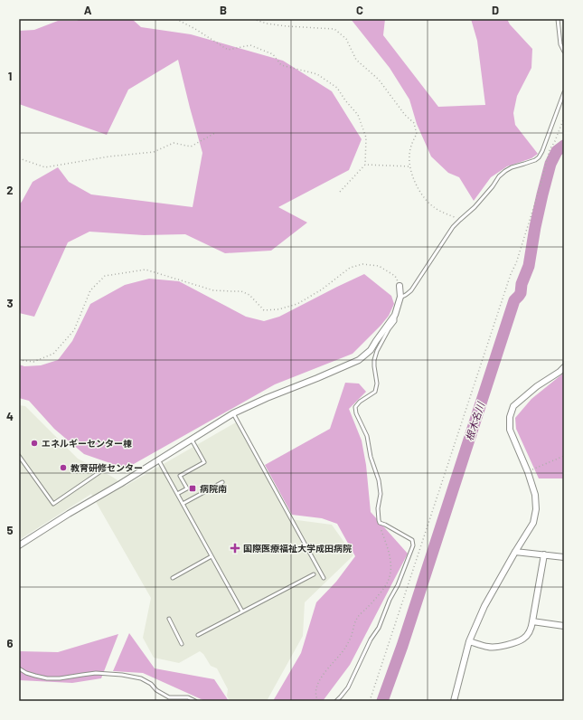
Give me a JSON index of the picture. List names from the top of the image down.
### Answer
{
  "water": ["根木名川"],
  "places": {
    "other": ["エネルギーセンター棟", "教育研修センター"],
    "transit": ["病院南"],
    "health": ["国際医療福祉大学成田病院"]
  },
  "grid": {
    "columns": [
      "A",
      "B",
      "C",
      "D"
    ],
    "rows": [
      "1",
      "2",
      "3",
      "4",
      "5",
      "6"
    ]
  }
}
